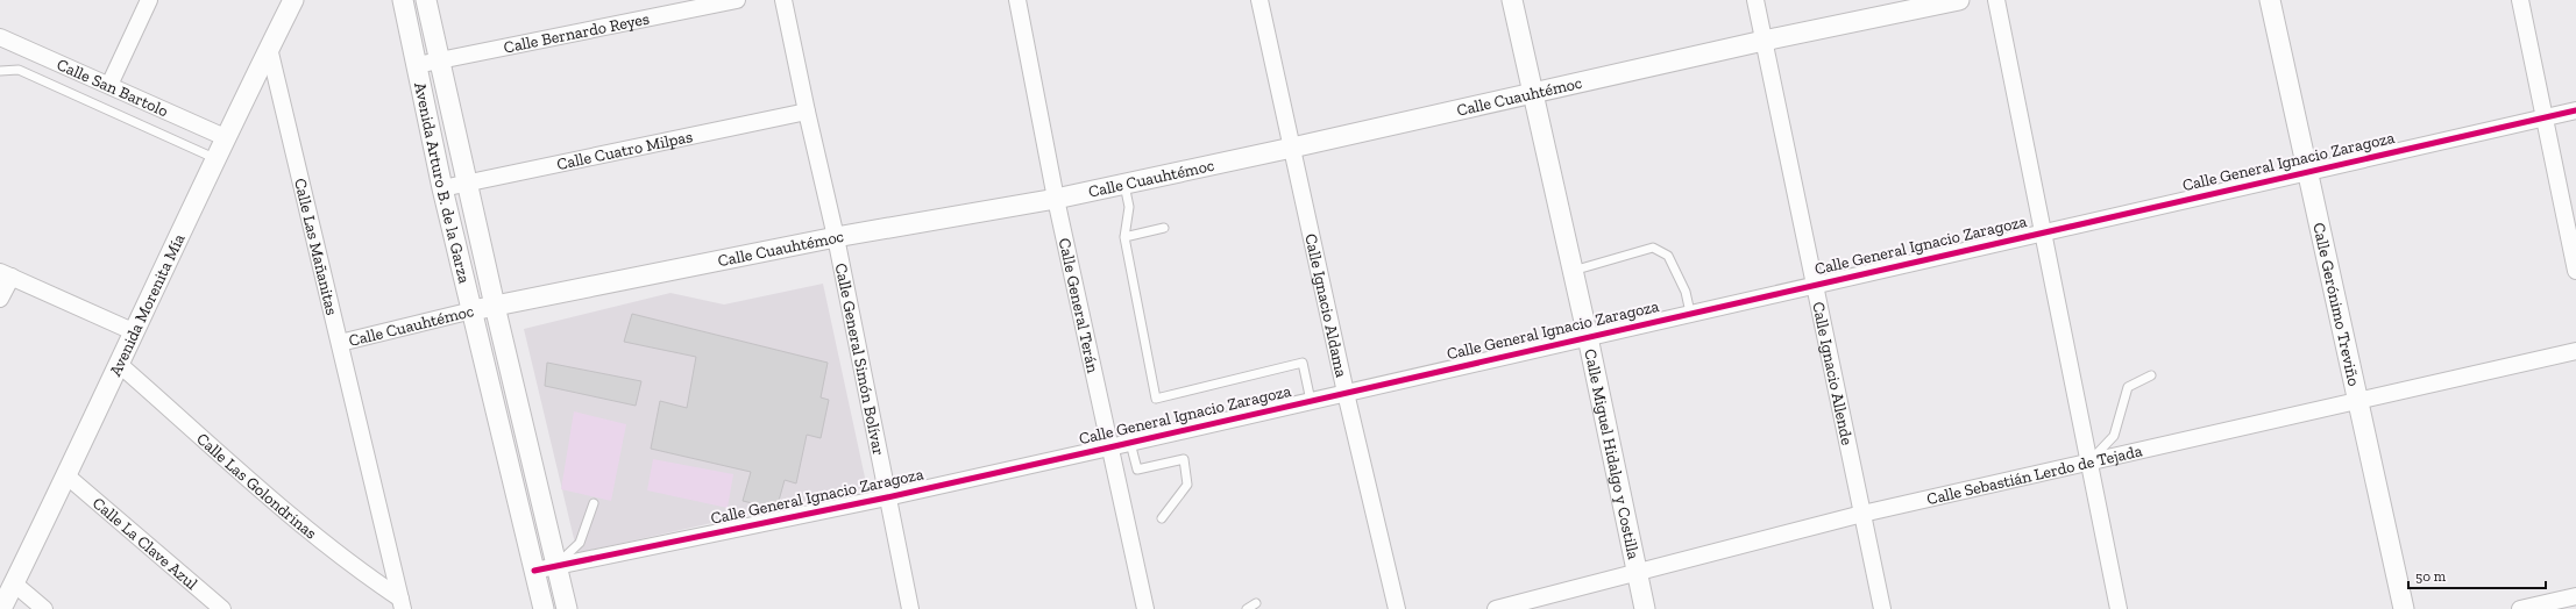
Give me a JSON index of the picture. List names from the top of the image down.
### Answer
{
  "streets": {
    "street": [
      "Calle Bernardo Reyes",
      "Calle San Bartolo",
      "Calle Cuauhtémoc",
      "Calle Cuatro Milpas",
      "Calle General Ignacio Zaragoza",
      "Avenida Arturo B. de la Garza",
      "Calle Las Mañanitas",
      "Avenida Morenita Mía",
      "Calle General Terán",
      "Calle Ignacio Aldama",
      "Calle Gerónimo Treviño",
      "Calle General Simón Bolívar",
      "Calle Ignacio Allende",
      "Calle Miguel Hidalgo y Costilla",
      "Calle Sebastián Lerdo de Tejada",
      "Calle Las Golondrinas",
      "Calle La Clave Azul"
    ]
  },
  "crossings": [
    ["Calle Bernardo Reyes", "Avenida Arturo B. de la Garza"],
    ["Calle San Bartolo", "Avenida Morenita Mía"],
    ["Calle Cuauhtémoc", "Avenida Arturo B. de la Garza"],
    ["Calle Cuauhtémoc", "Calle Las Mañanitas"],
    ["Calle Cuauhtémoc", "Calle General Terán"],
    ["Calle Cuauhtémoc", "Calle Ignacio Aldama"],
    ["Calle Cuauhtémoc", "Calle General Simón Bolívar"],
    ["Calle Cuauhtémoc", "Calle Ignacio Allende"],
    ["Calle Cuauhtémoc", "Calle Miguel Hidalgo y Costilla"],
    ["Calle Cuatro Milpas", "Avenida Arturo B. de la Garza"],
    ["Calle Cuatro Milpas", "Calle General Simón Bolívar"],
    ["Calle General Ignacio Zaragoza", "Avenida Arturo B. de la Garza"],
    ["Calle General Ignacio Zaragoza", "Calle General Terán"],
    ["Calle General Ignacio Zaragoza", "Calle Ignacio Aldama"],
    ["Calle General Ignacio Zaragoza", "Calle Gerónimo Treviño"],
    ["Calle General Ignacio Zaragoza", "Calle General Simón Bolívar"],
    ["Calle General Ignacio Zaragoza", "Calle Ignacio Allende"],
    ["Calle General Ignacio Zaragoza", "Calle Miguel Hidalgo y Costilla"],
    ["Calle Las Mañanitas", "Avenida Morenita Mía"],
    ["Calle Las Mañanitas", "Calle Las Golondrinas"],
    ["Avenida Morenita Mía", "Calle Las Golondrinas"],
    ["Avenida Morenita Mía", "Calle La Clave Azul"],
    ["Calle Gerónimo Treviño", "Calle Sebastián Lerdo de Tejada"],
    ["Calle Ignacio Allende", "Calle Sebastián Lerdo de Tejada"],
    ["Calle Miguel Hidalgo y Costilla", "Calle Sebastián Lerdo de Tejada"]
  ],
  "scale_bar": "50 m"
}
